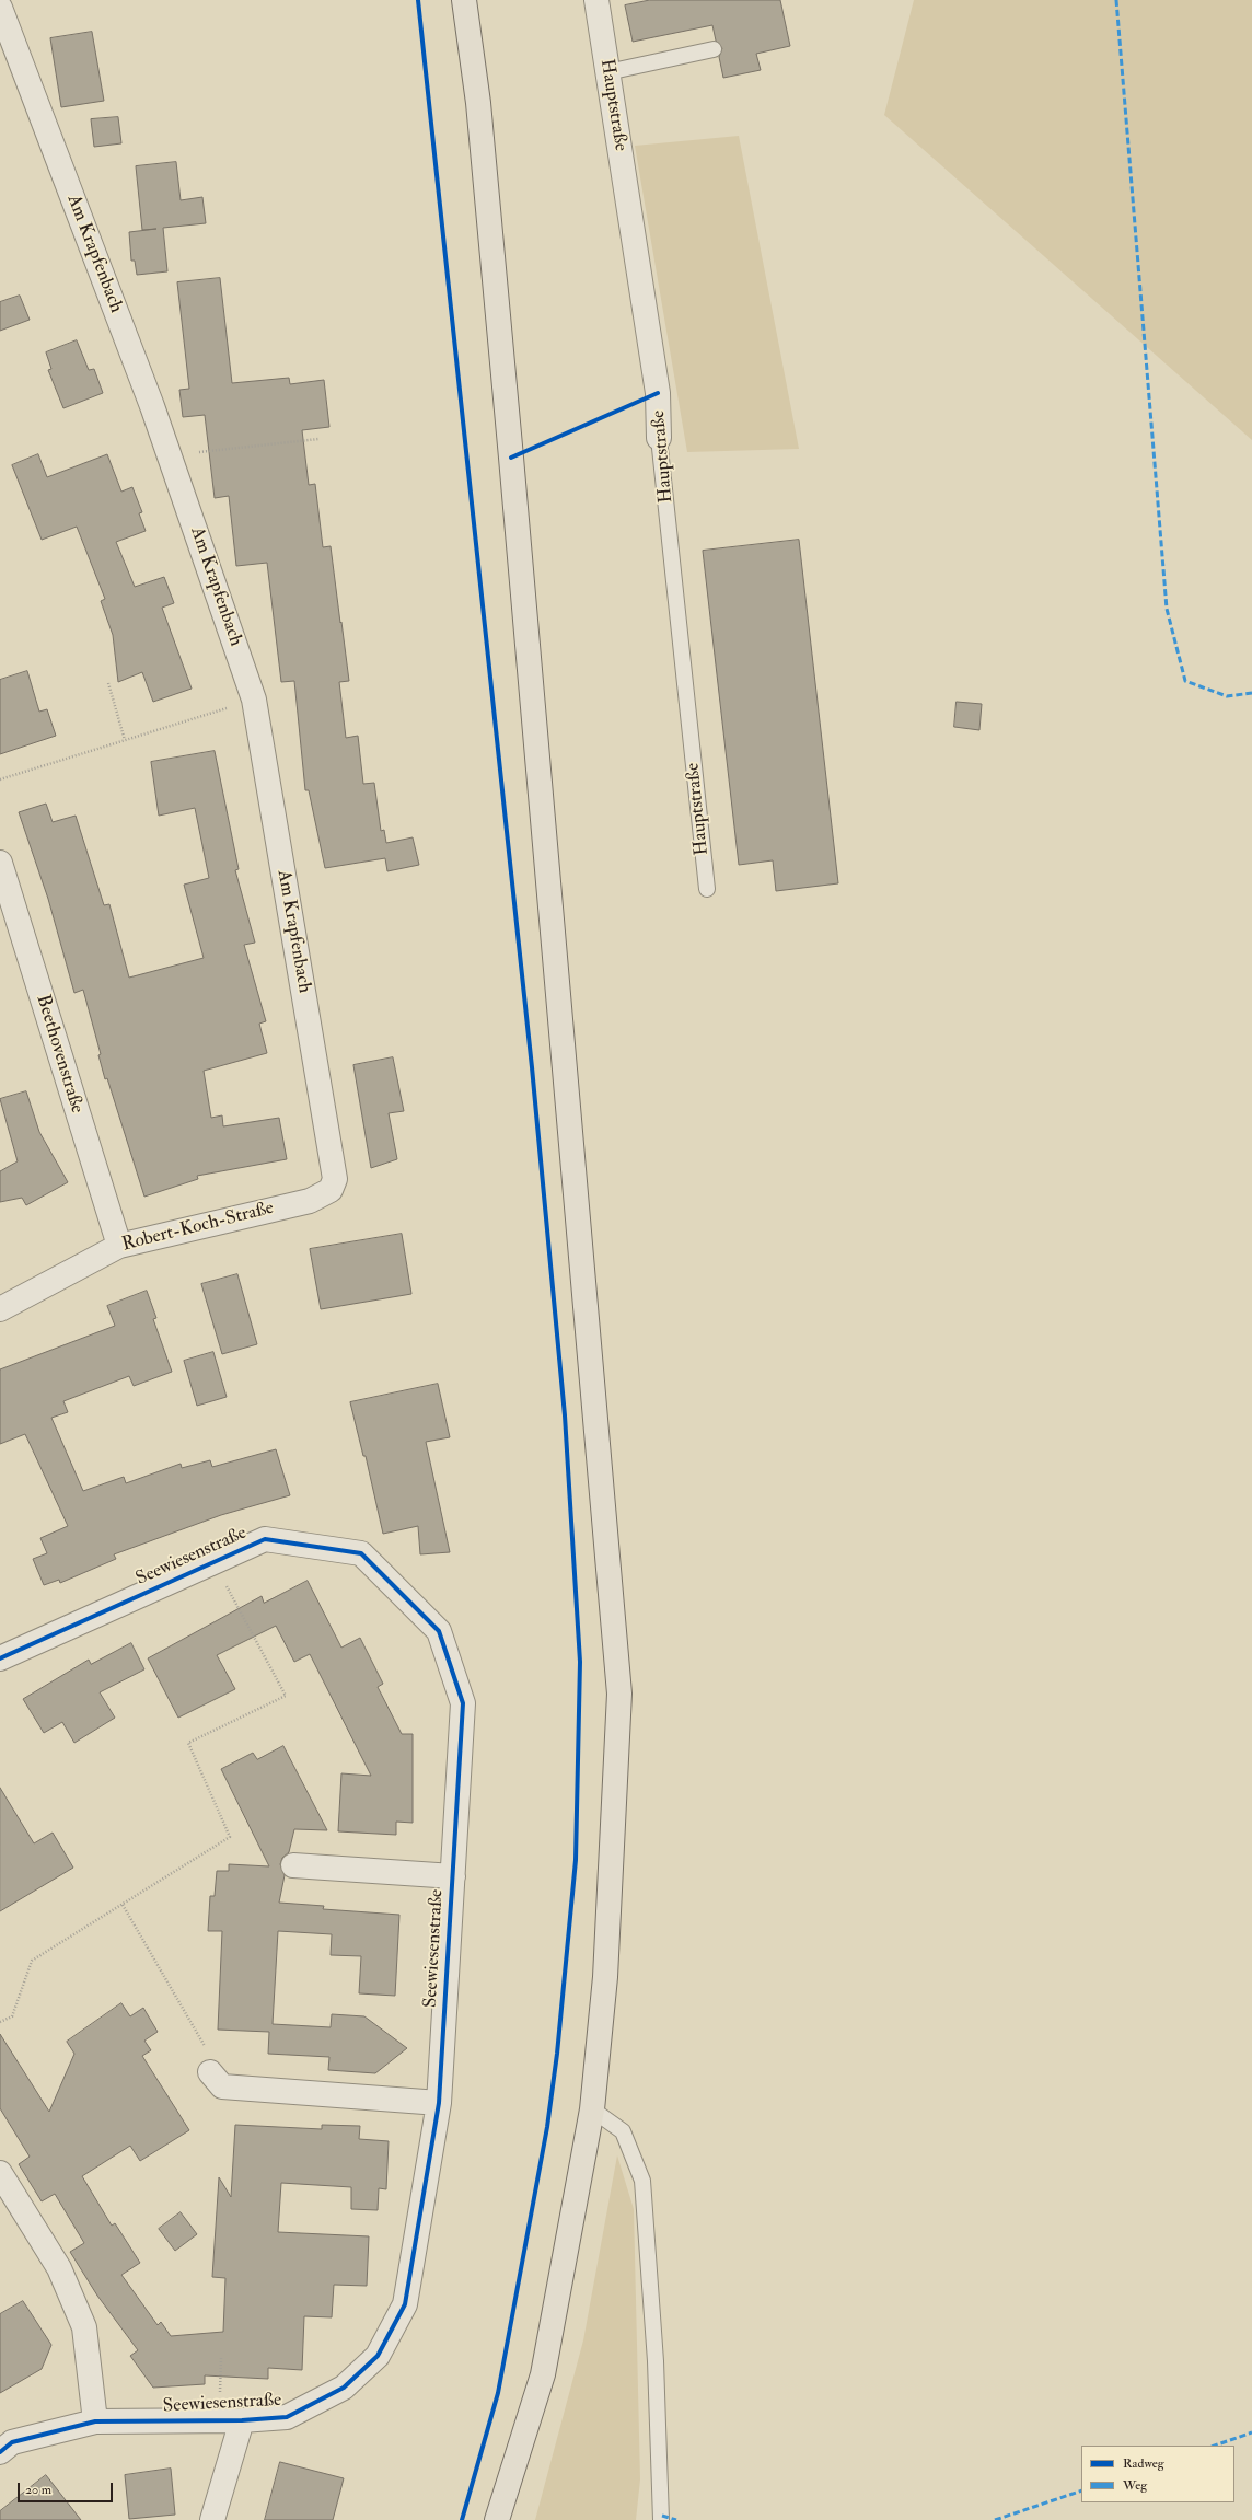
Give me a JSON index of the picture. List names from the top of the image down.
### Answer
{
  "streets": {
    "street": [
      "Hauptstraße",
      "Am Krapfenbach",
      "Beethovenstraße",
      "Robert-Koch-Straße",
      "Seewiesenstraße"
    ]
  },
  "crossings": [
    ["Am Krapfenbach", "Robert-Koch-Straße"],
    ["Beethovenstraße", "Robert-Koch-Straße"]
  ],
  "legend": ["Radweg", "Weg"],
  "scale_bar": "20 m"
}
